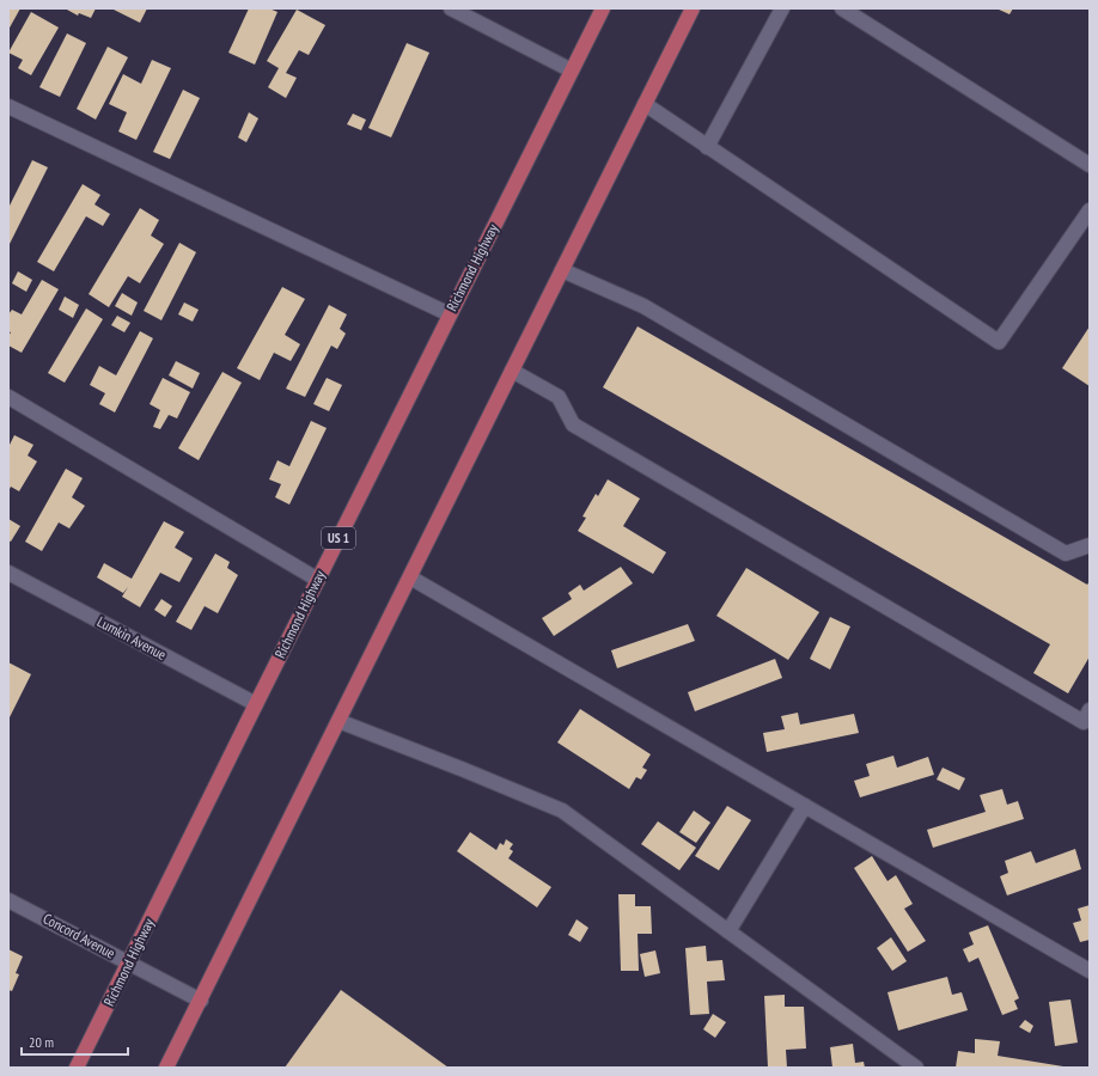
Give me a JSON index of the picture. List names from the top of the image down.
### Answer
{
  "streets": {
    "main road": ["Richmond Highway", "US 1"],
    "street": ["Lumkin Avenue", "Concord Avenue"]
  },
  "crossings": [
    ["Richmond Highway", "Lumkin Avenue"],
    ["Richmond Highway", "Concord Avenue"]
  ],
  "scale_bar": "20 m"
}
